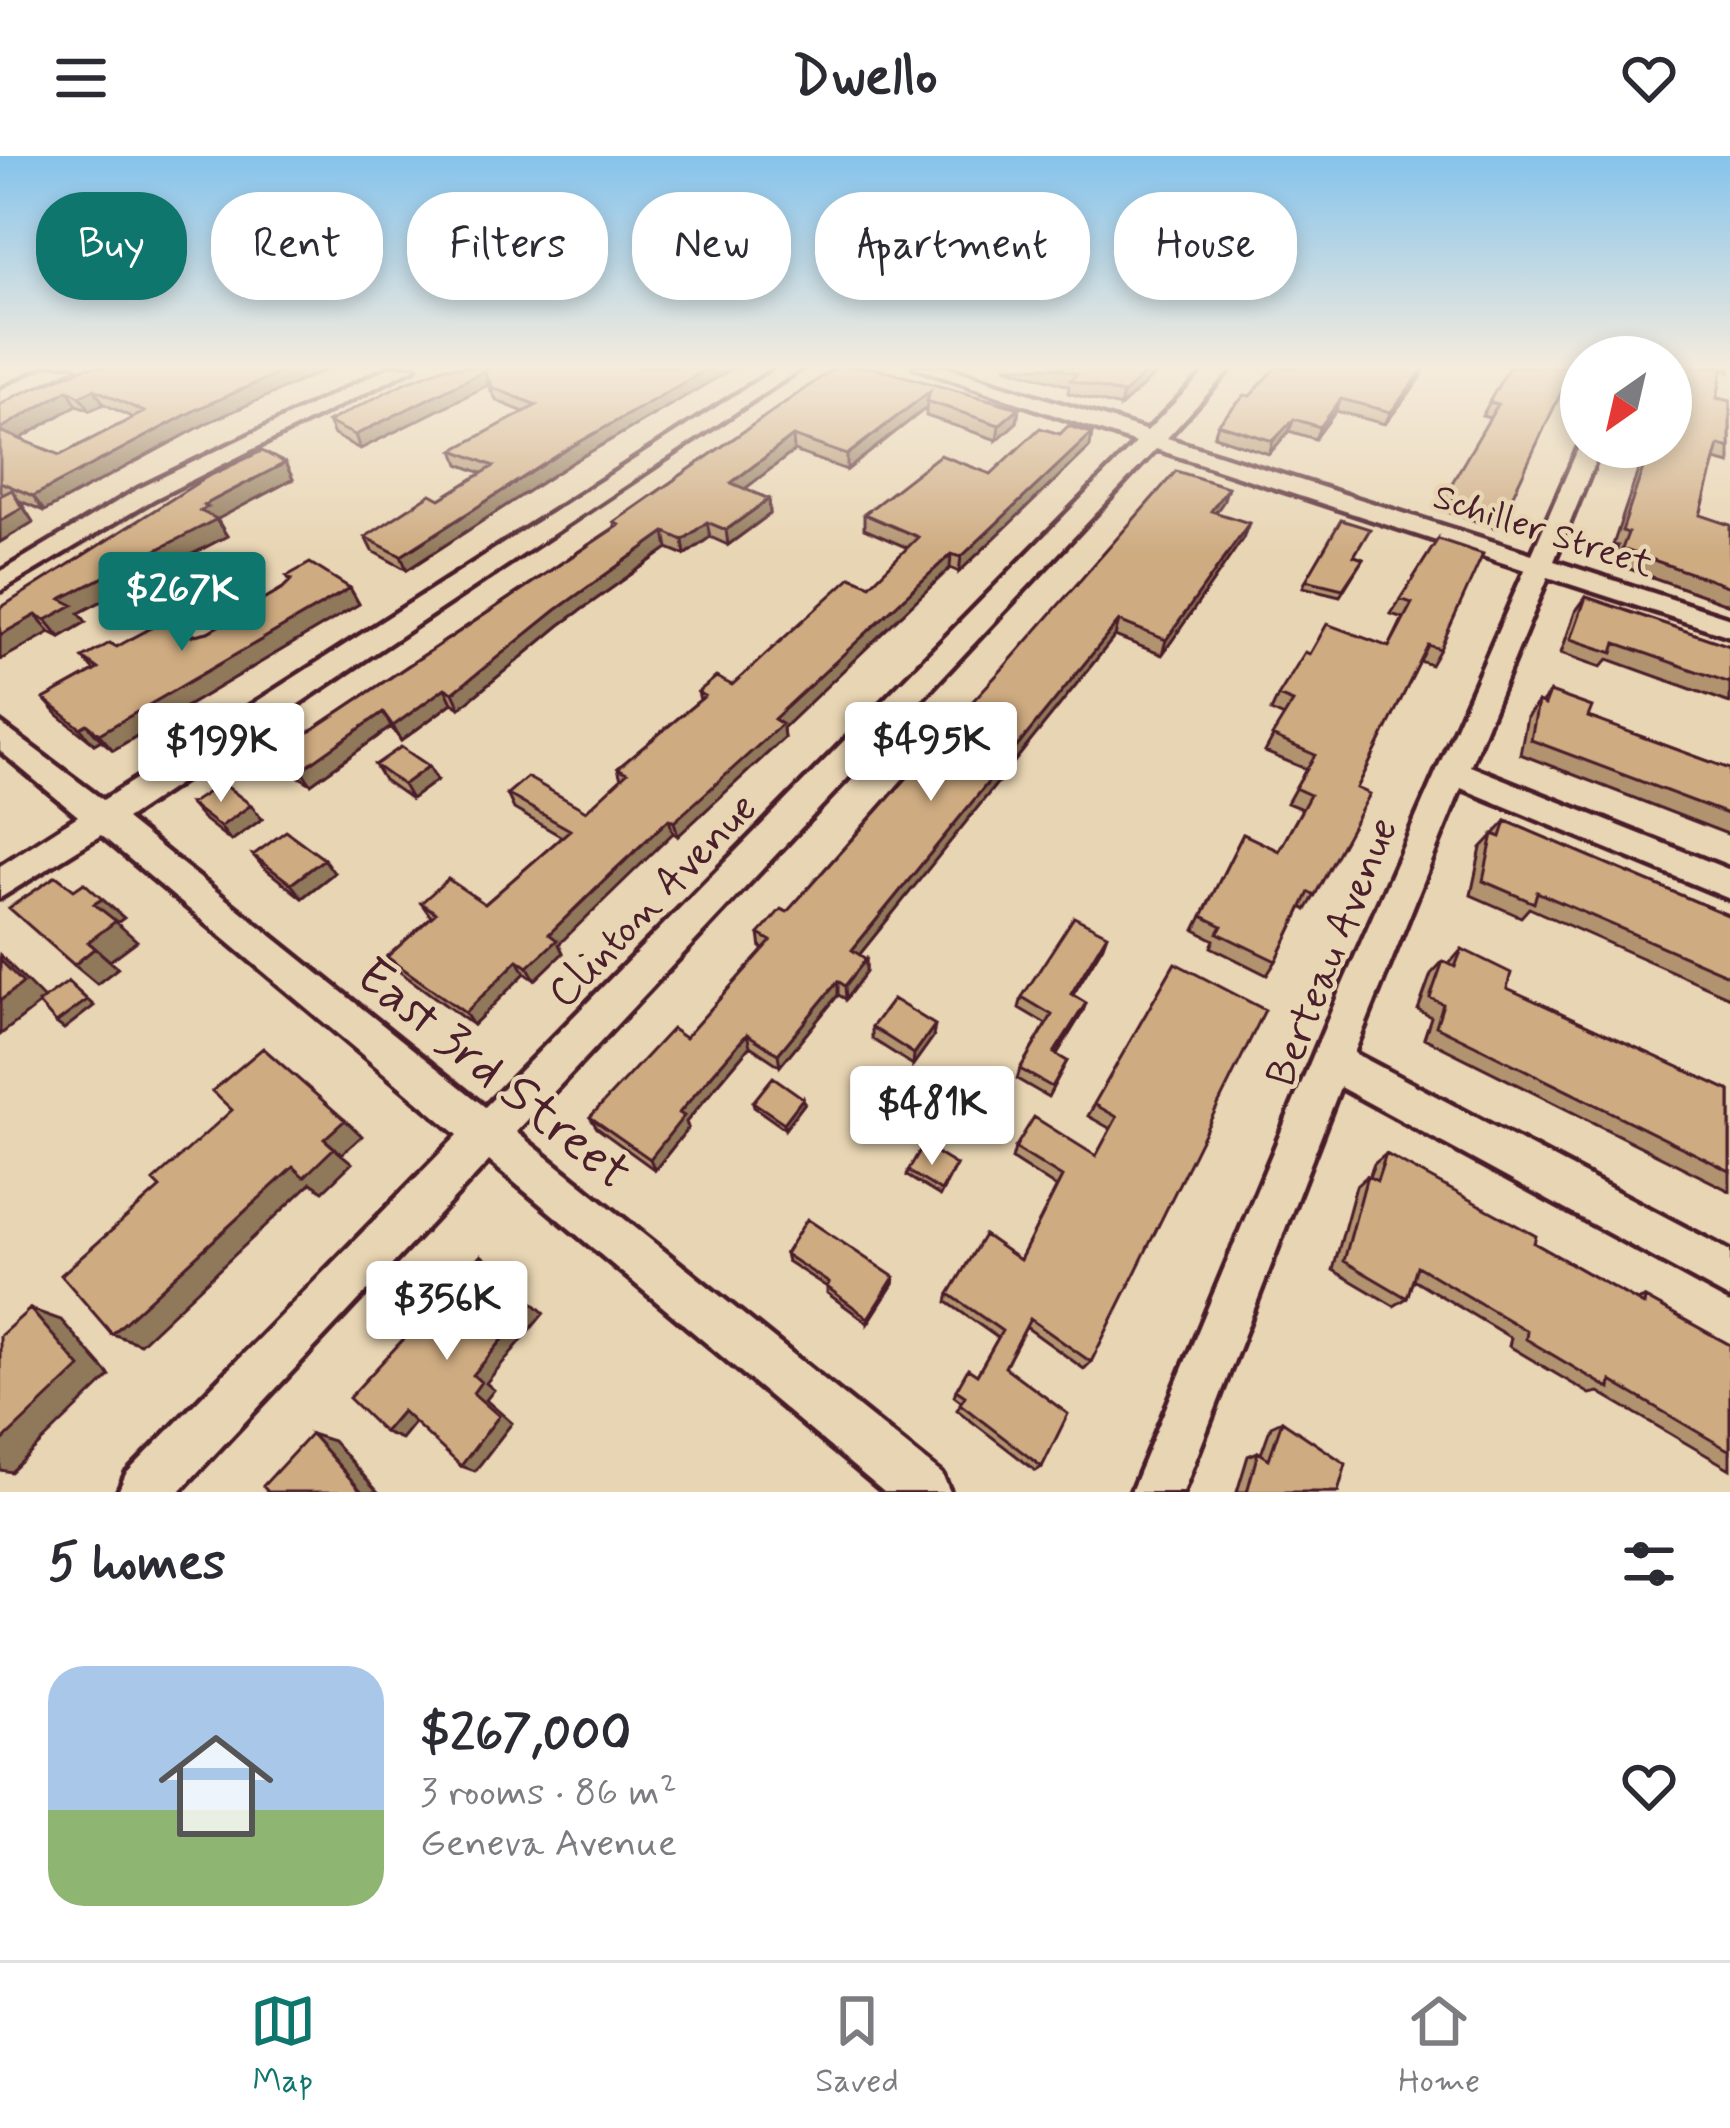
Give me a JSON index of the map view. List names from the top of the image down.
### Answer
{
  "streets": {
    "street": [
      "Schiller Street",
      "Clinton Avenue",
      "Berteau Avenue",
      "East 3rd Street"
    ]
  },
  "crossings": [
    ["Schiller Street", "Clinton Avenue"],
    ["Schiller Street", "Berteau Avenue"],
    ["Clinton Avenue", "East 3rd Street"]
  ],
  "north": "bottom left",
  "page": {
    "header": "Dwello",
    "chip": [
      "Buy",
      "Rent",
      "Filters",
      "New",
      "Apartment",
      "House"
    ],
    "price": [
      "$267K",
      "$495K",
      "$199K",
      "$481K",
      "$356K"
    ],
    "heading": "5 homes",
    "list": [
      {
        "name": "$267,000",
        "note": "3 rooms · 86 m² · Geneva Avenue"
      }
    ],
    "tabs": ["Map", "Saved", "Home"]
  }
}
